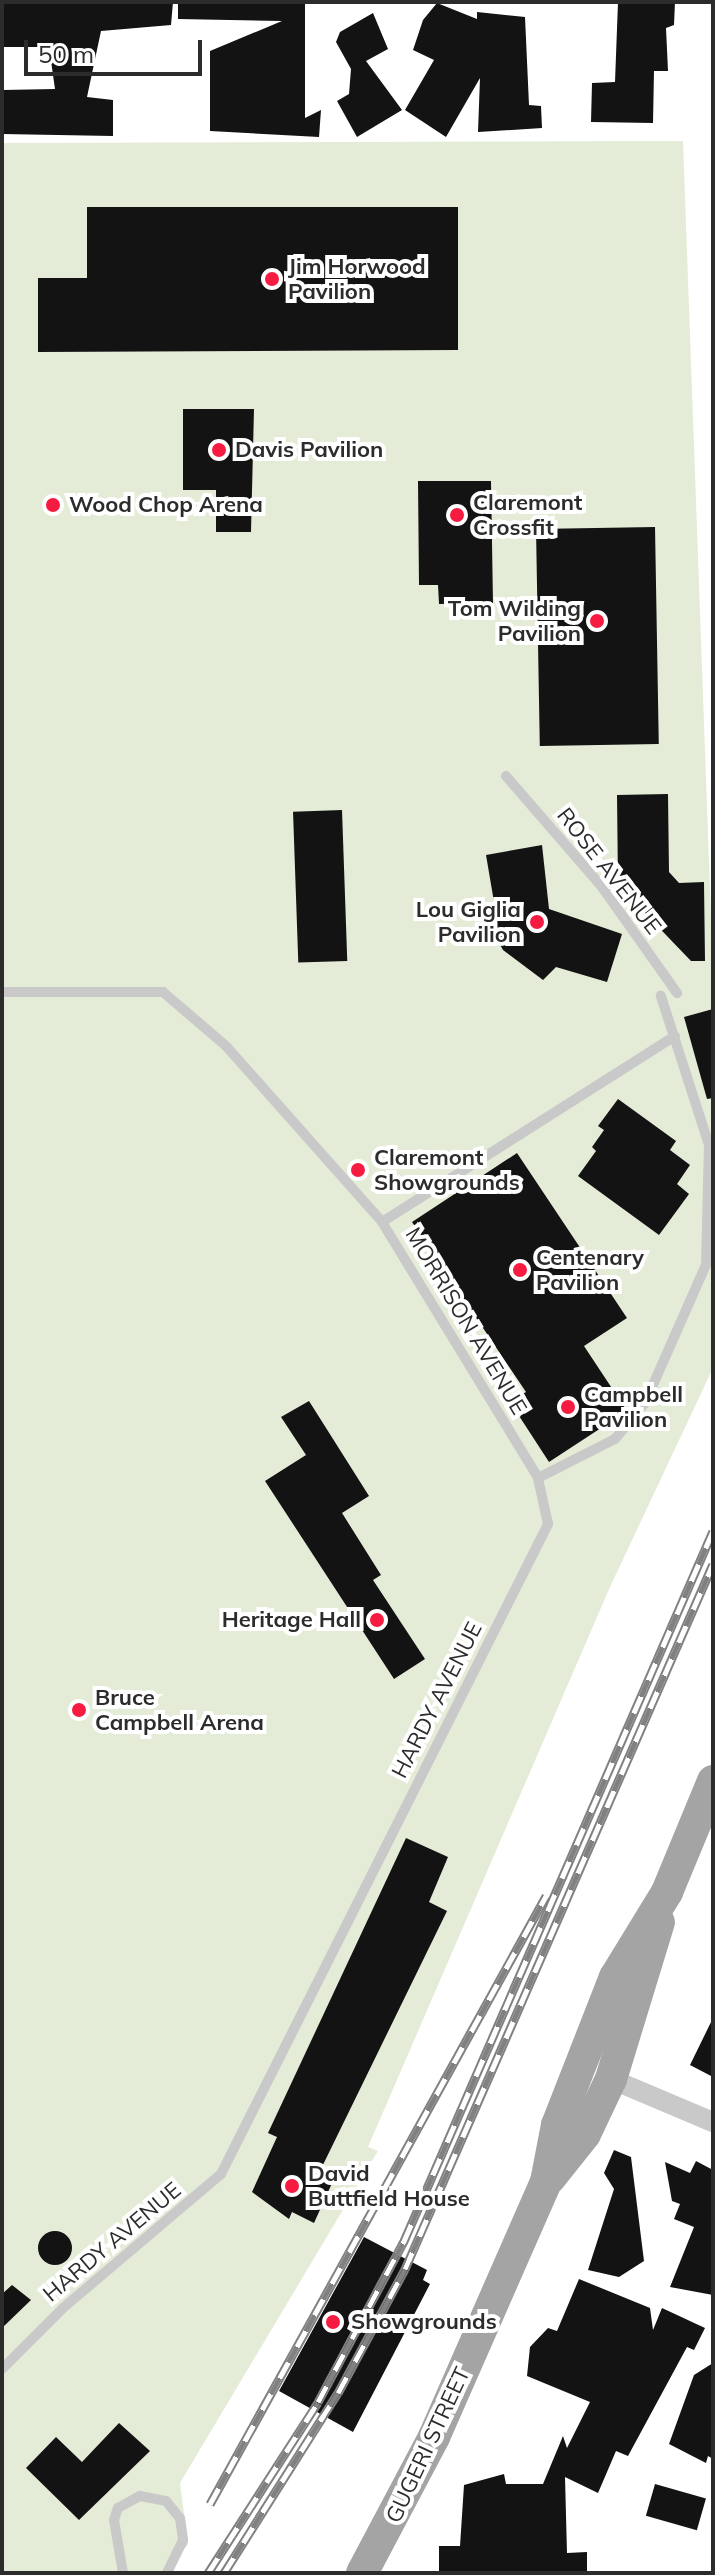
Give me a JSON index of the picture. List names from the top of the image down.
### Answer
{
  "streets": {
    "main road": ["GUGERI STREET"],
    "lane": ["ROSE AVENUE", "MORRISON AVENUE", "HARDY AVENUE"]
  },
  "crossings": [
    ["MORRISON AVENUE", "HARDY AVENUE"]
  ],
  "places": [
    "Jim Horwood Pavilion",
    "Davis Pavilion",
    "Wood Chop Arena",
    "Claremont Crossfit",
    "Tom Wilding Pavilion",
    "Lou Giglia Pavilion",
    "Claremont Showgrounds",
    "Centenary Pavilion",
    "Campbell Pavilion",
    "Heritage Hall",
    "Bruce Campbell Arena",
    "David Buttfield House",
    "Showgrounds"
  ],
  "scale_bar": "50 m"
}
